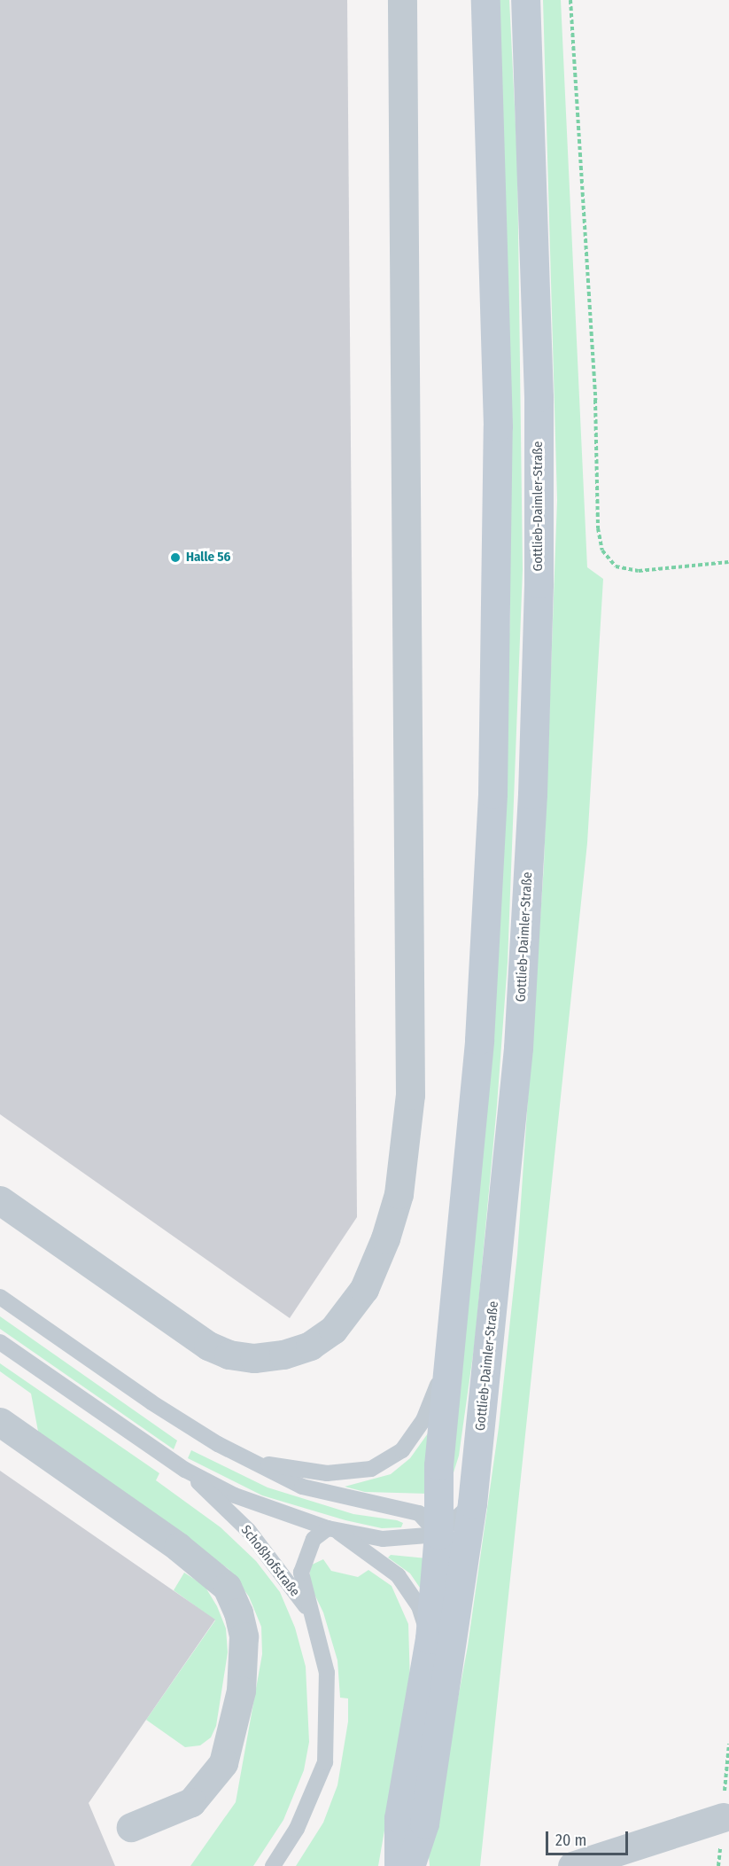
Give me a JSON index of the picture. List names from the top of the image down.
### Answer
{
  "streets": {
    "main road": ["Gottlieb-Daimler-Straße"],
    "lane": ["Schoßhofstraße"]
  },
  "places": ["Halle 56"],
  "scale_bar": "20 m"
}
